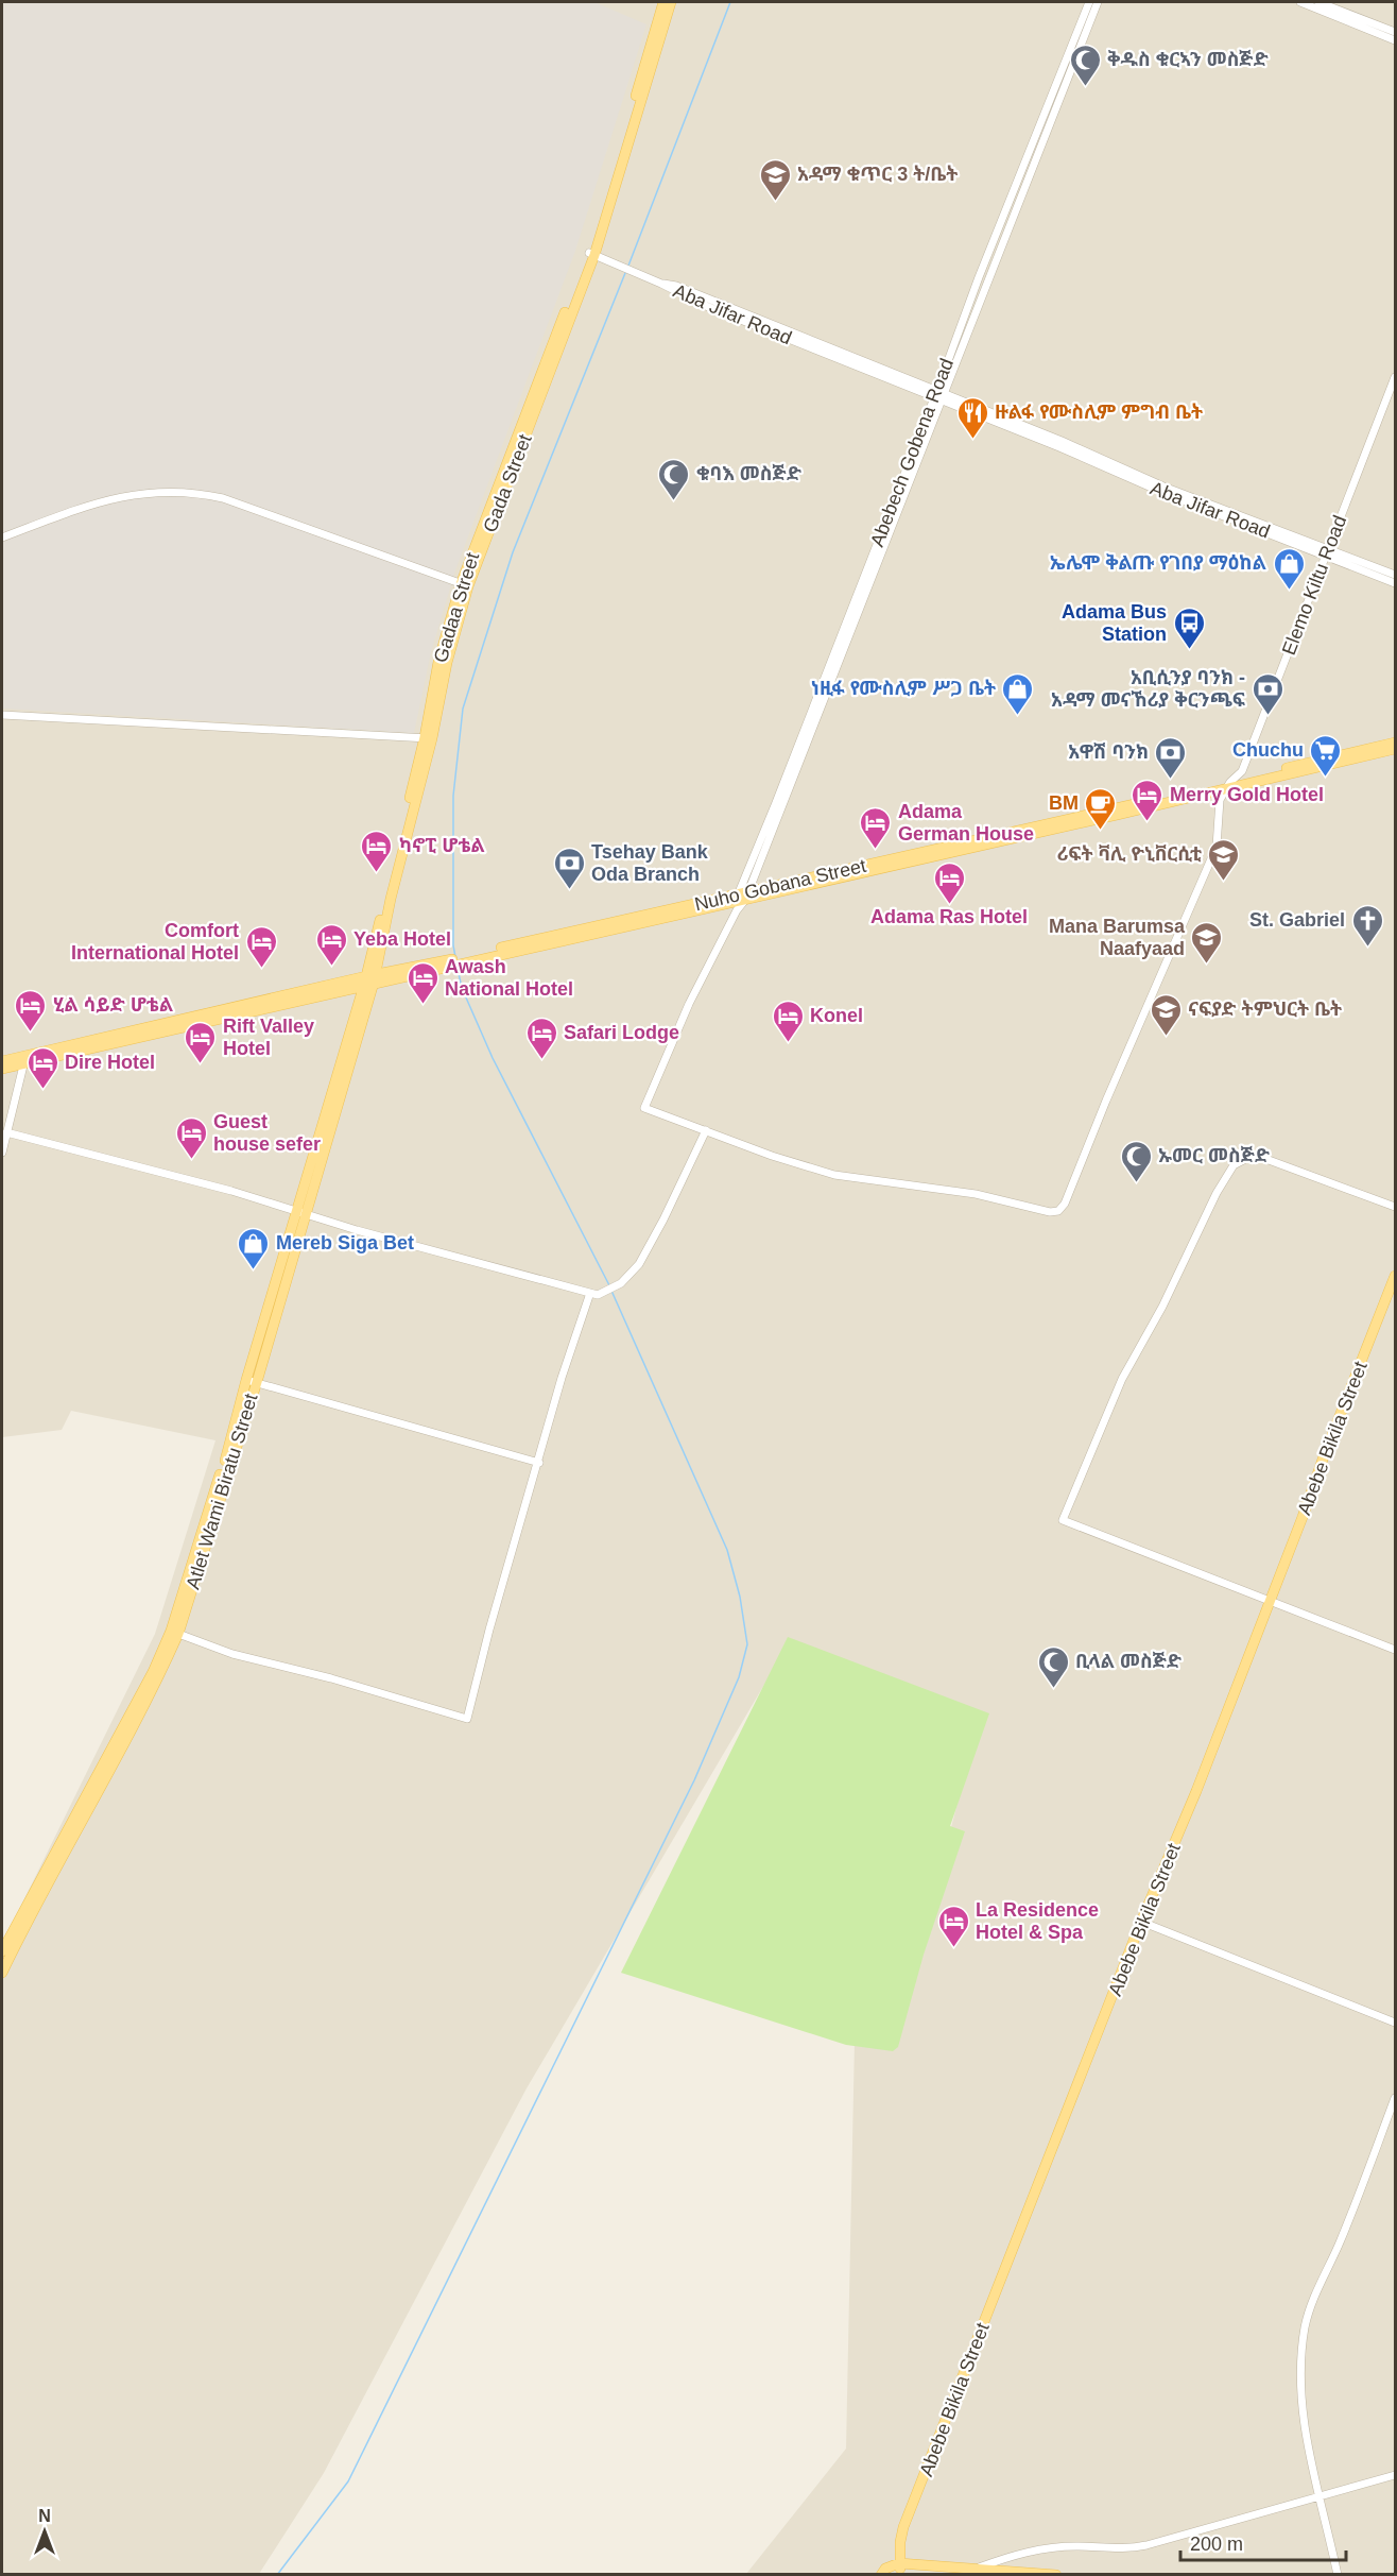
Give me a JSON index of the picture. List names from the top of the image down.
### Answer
{
  "streets": {
    "main road": [
      "Gadaa Street",
      "Nuho Gobana Street",
      "Abebe Bikila Street",
      "Atlet Wami Biratu Street"
    ],
    "street": ["Aba Jifar Road", "Abebech Gobena Road", "Elemo Kiltu Road"]
  },
  "crossings": [
    ["Aba Jifar Road", "Abebech Gobena Road"],
    ["Aba Jifar Road", "Elemo Kiltu Road"],
    ["Aba Jifar Road", "Gadaa Street"],
    ["Abebech Gobena Road", "Nuho Gobana Street"],
    ["Elemo Kiltu Road", "Nuho Gobana Street"],
    ["Gadaa Street", "Nuho Gobana Street"],
    ["Gadaa Street", "Atlet Wami Biratu Street"],
    ["Nuho Gobana Street", "Atlet Wami Biratu Street"]
  ],
  "places": {
    "mosque": [
      "ቅዱስ ቁርኣን መስጅድ",
      "ቁባእ መስጅድ",
      "ኡመር መስጅድ",
      "ቢላል መስጅድ"
    ],
    "school or university": [
      "አዳማ ቁጥር 3 ት/ቤት",
      "ሪፍት ቫሊ ዮኒቨርሲቲ",
      "Mana Barumsa Naafyaad",
      "ናፍያድ ትምህርት ቤት"
    ],
    "restaurant": ["ዙልፋ የሙስሊም ምግብ ቤት"],
    "shop": ["ኤሌሞ ቅልጡ የገበያ ማዕከል", "ነዚፋ የሙስሊም ሥጋ ቤት", "Mereb Siga Bet"],
    "bus stop": ["Adama Bus Station"],
    "bank": ["አቢሲንያ ባንክ - አዳማ መናኸሪያ ቅርንጫፍ", "አዋሽ ባንክ", "Tsehay Bank Oda Branch"],
    "supermarket": ["Chuchu"],
    "hotel": [
      "Merry Gold Hotel",
      "Adama German House",
      "ካኖፒ ሆቴል",
      "Adama Ras Hotel",
      "Yeba Hotel",
      "Comfort International Hotel",
      "Awash National Hotel",
      "ሂል ሳይድ ሆቴል",
      "Konel",
      "Safari Lodge",
      "Rift Valley Hotel",
      "Dire Hotel",
      "Guest house sefer",
      "La Residence Hotel & Spa"
    ],
    "cafe": ["BM"],
    "church": ["St. Gabriel"]
  },
  "scale_bar": "200 m",
  "north": "top"
}
